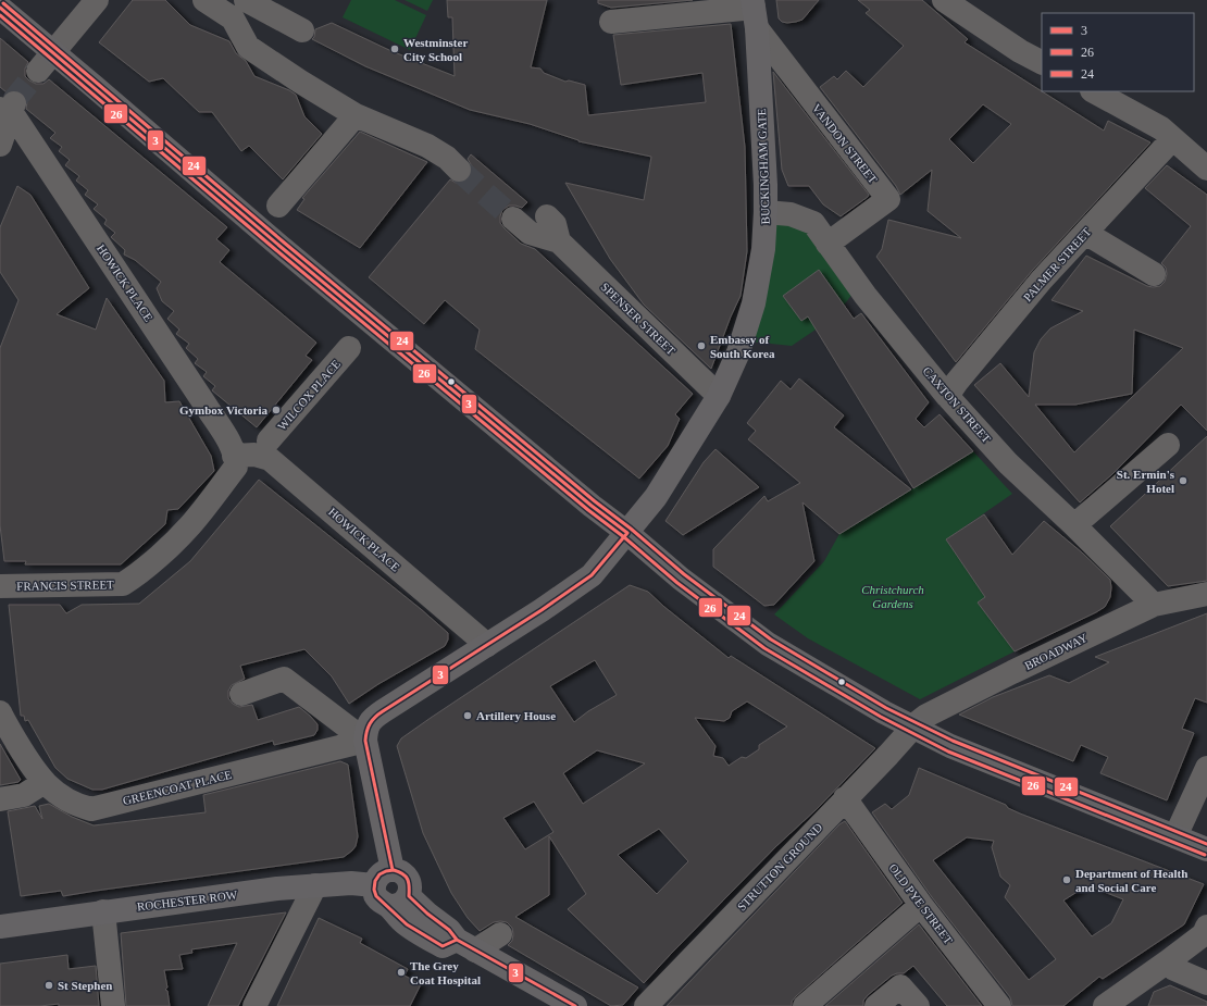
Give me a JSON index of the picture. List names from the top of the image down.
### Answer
{
  "streets": {
    "main road": ["BUCKINGHAM GATE", "ROCHESTER ROW"],
    "street": [
      "VANDON STREET",
      "PALMER STREET",
      "HOWICK PLACE",
      "SPENSER STREET",
      "WILCOX PLACE",
      "CAXTON STREET",
      "FRANCIS STREET",
      "BROADWAY",
      "GREENCOAT PLACE",
      "STRUTTON GROUND",
      "OLD PYE STREET"
    ]
  },
  "crossings": [
    ["VANDON STREET", "BUCKINGHAM GATE"],
    ["VANDON STREET", "CAXTON STREET"],
    ["BUCKINGHAM GATE", "HOWICK PLACE"],
    ["BUCKINGHAM GATE", "SPENSER STREET"],
    ["BUCKINGHAM GATE", "CAXTON STREET"],
    ["BUCKINGHAM GATE", "GREENCOAT PLACE"],
    ["PALMER STREET", "CAXTON STREET"],
    ["HOWICK PLACE", "FRANCIS STREET"],
    ["CAXTON STREET", "BROADWAY"],
    ["BROADWAY", "STRUTTON GROUND"],
    ["STRUTTON GROUND", "OLD PYE STREET"]
  ],
  "parks": ["Christchurch Gardens"],
  "places": [
    "Westminster City School",
    "Embassy of South Korea",
    "Gymbox Victoria",
    "St. Ermin's Hotel",
    "Artillery House",
    "Department of Health and Social Care",
    "The Grey Coat Hospital",
    "St Stephen"
  ],
  "lines": ["transit line 24", "transit line 3", "transit line 26"],
  "legend": ["3", "26", "24"]
}
